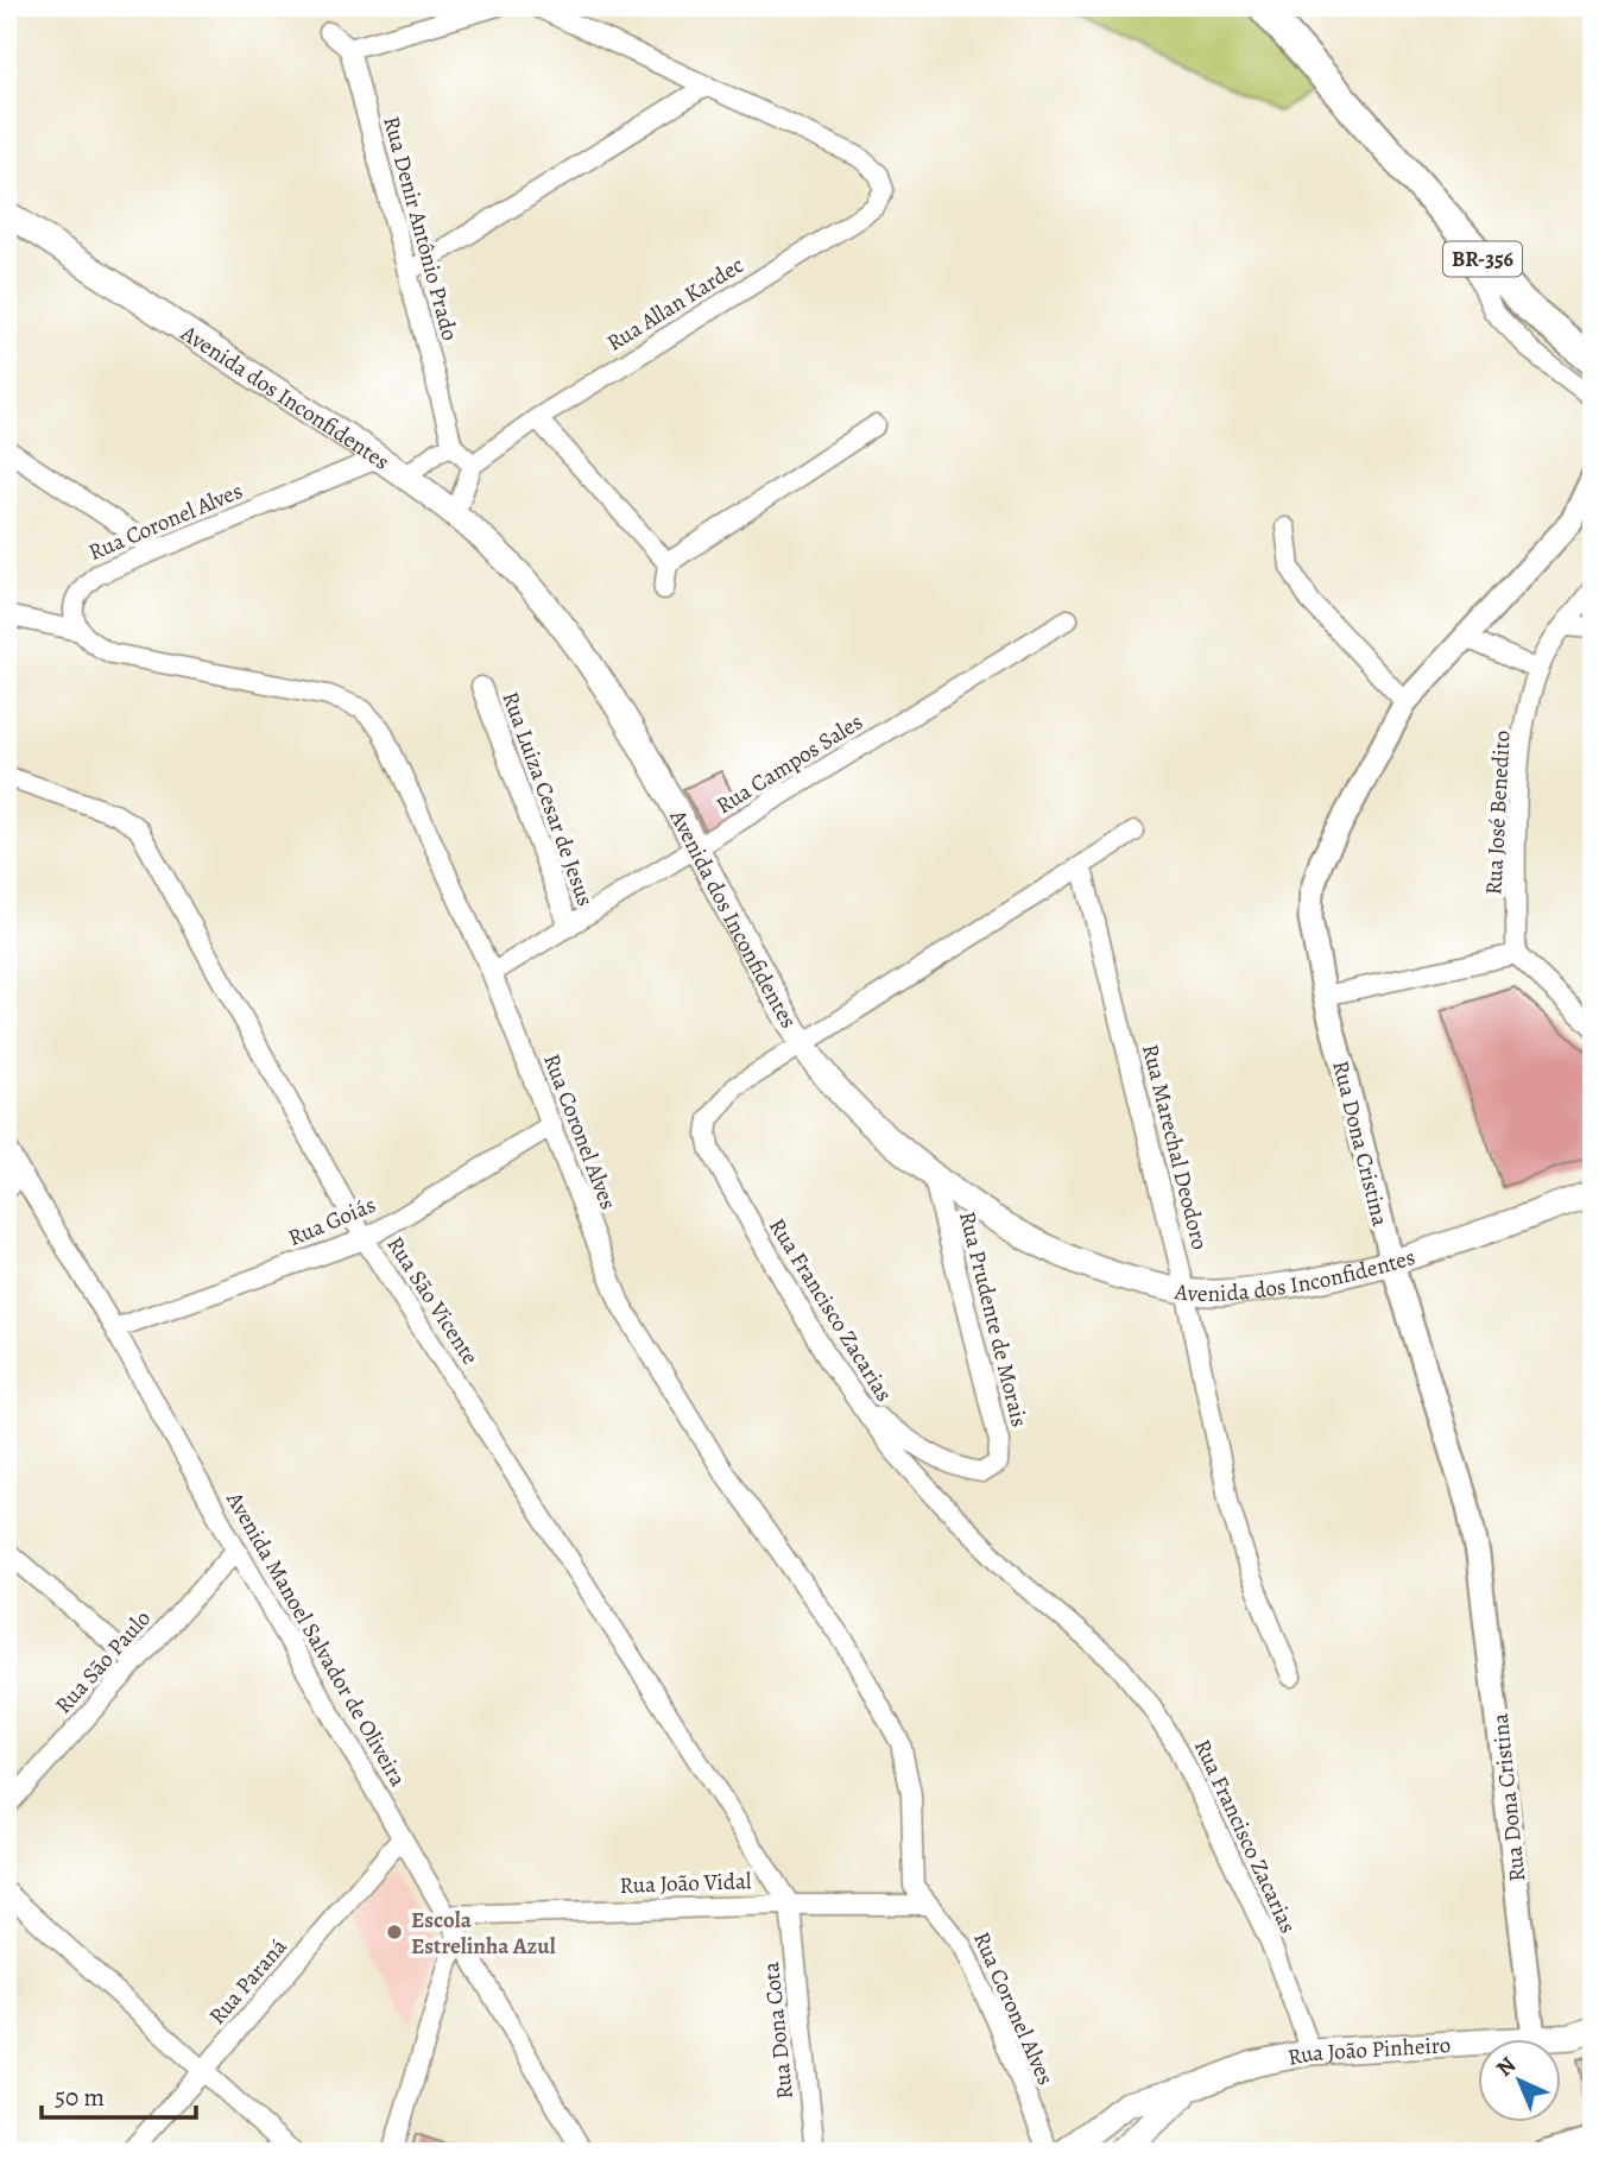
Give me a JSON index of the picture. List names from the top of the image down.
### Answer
{
  "streets": {
    "main road": ["BR-356", "Avenida dos Inconfidentes", "Rua João Pinheiro"],
    "street": [
      "Rua Denir Antônio Prado",
      "Rua Allan Kardec",
      "Rua Coronel Alves",
      "Rua Campos Sales",
      "Rua Luiza Cesar de Jesus",
      "Rua José Benedito",
      "Rua Dona Cristina",
      "Rua Marechal Deodoro",
      "Rua Goiás",
      "Rua São Vicente",
      "Rua Francisco Zacarias",
      "Rua Prudente de Morais",
      "Avenida Manoel Salvador de Oliveira",
      "Rua São Paulo",
      "Rua João Vidal",
      "Rua Paraná",
      "Rua Dona Cota"
    ]
  },
  "crossings": [
    ["Avenida dos Inconfidentes", "Rua Coronel Alves"],
    ["Avenida dos Inconfidentes", "Rua Campos Sales"],
    ["Avenida dos Inconfidentes", "Rua Dona Cristina"],
    ["Avenida dos Inconfidentes", "Rua Marechal Deodoro"],
    ["Avenida dos Inconfidentes", "Rua Francisco Zacarias"],
    ["Avenida dos Inconfidentes", "Rua Prudente de Morais"],
    ["Rua Coronel Alves", "Rua Campos Sales"],
    ["Rua Coronel Alves", "Rua Goiás"],
    ["Rua Coronel Alves", "Rua João Vidal"],
    ["Rua Campos Sales", "Rua Luiza Cesar de Jesus"],
    ["Rua Dona Cristina", "Rua João Pinheiro"],
    ["Rua Marechal Deodoro", "Rua Francisco Zacarias"],
    ["Rua Goiás", "Rua São Vicente"],
    ["Rua Goiás", "Avenida Manoel Salvador de Oliveira"],
    ["Rua São Vicente", "Rua João Vidal"],
    ["Rua São Vicente", "Rua Dona Cota"],
    ["Rua Francisco Zacarias", "Rua Prudente de Morais"],
    ["Rua Francisco Zacarias", "Rua João Pinheiro"],
    ["Avenida Manoel Salvador de Oliveira", "Rua São Paulo"],
    ["Avenida Manoel Salvador de Oliveira", "Rua João Vidal"],
    ["Avenida Manoel Salvador de Oliveira", "Rua Paraná"],
    ["Rua João Vidal", "Rua Dona Cota"]
  ],
  "places": ["Escola Estrelinha Azul"],
  "scale_bar": "50 m",
  "north": "top left"
}
